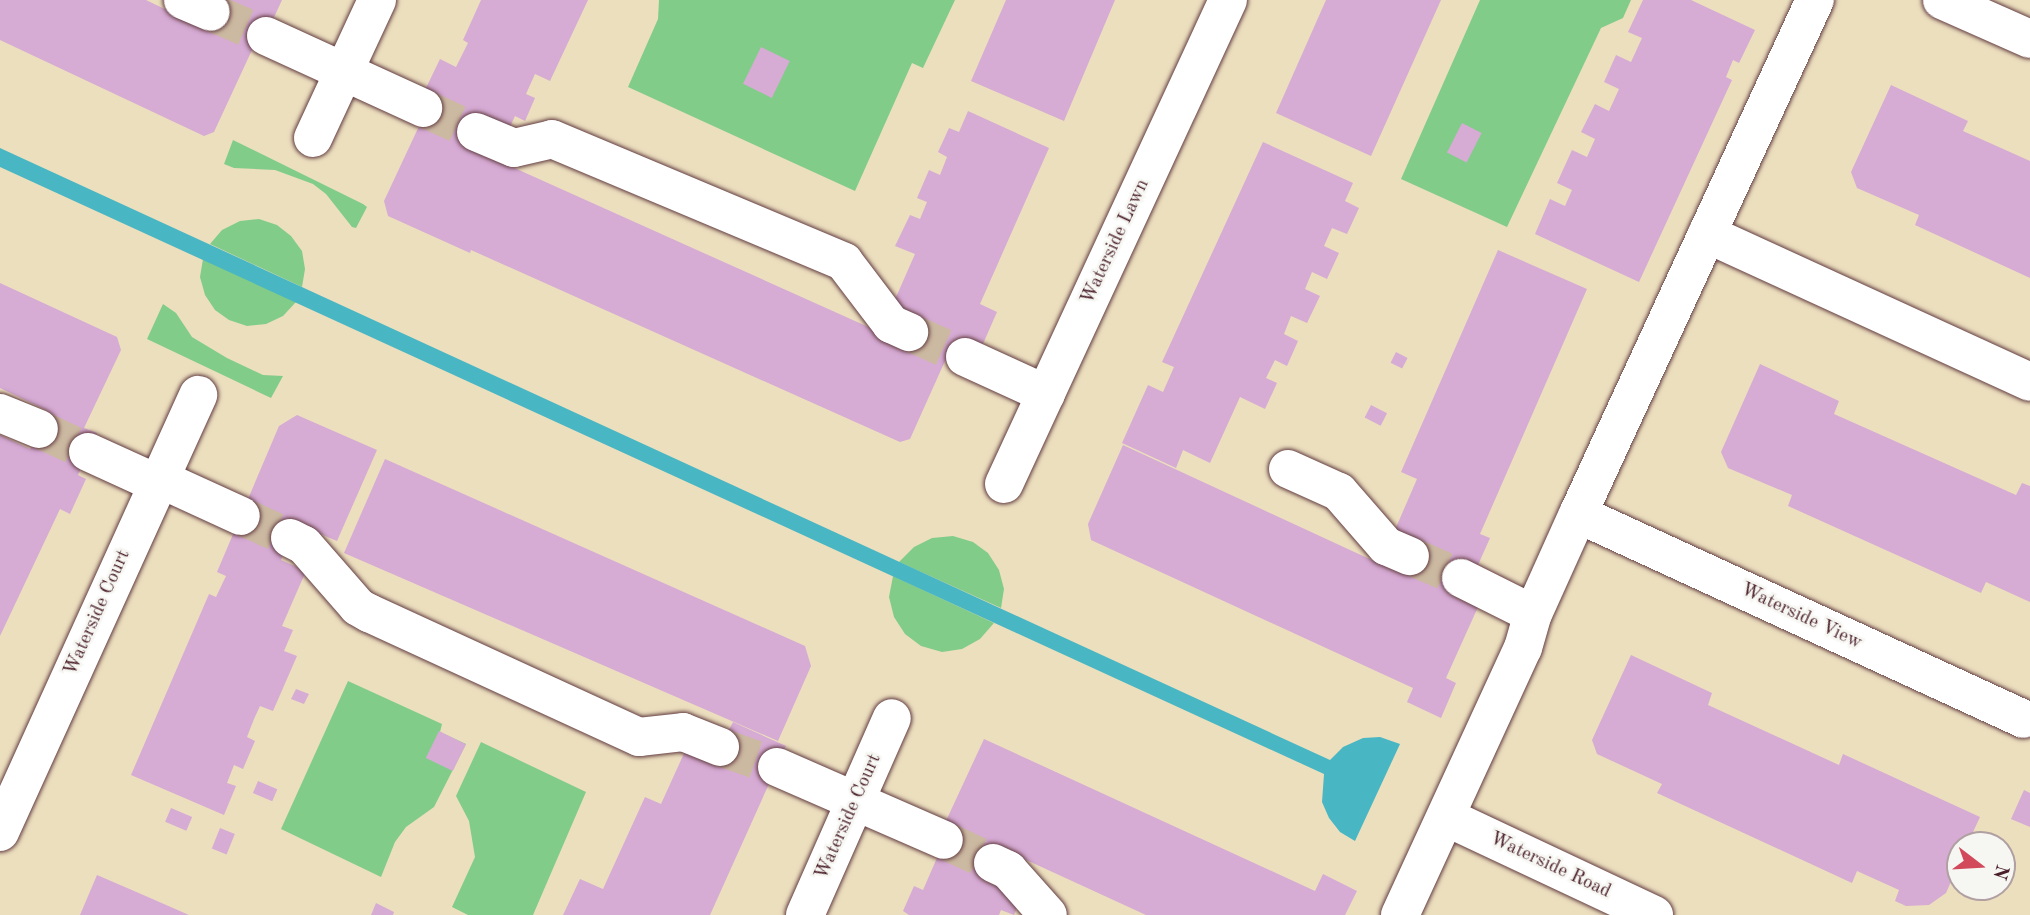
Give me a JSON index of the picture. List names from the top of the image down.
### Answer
{
  "streets": {
    "street": [
      "Waterside Lawn",
      "Waterside Court",
      "Waterside View",
      "Waterside Road"
    ]
  },
  "north": "right"
}
